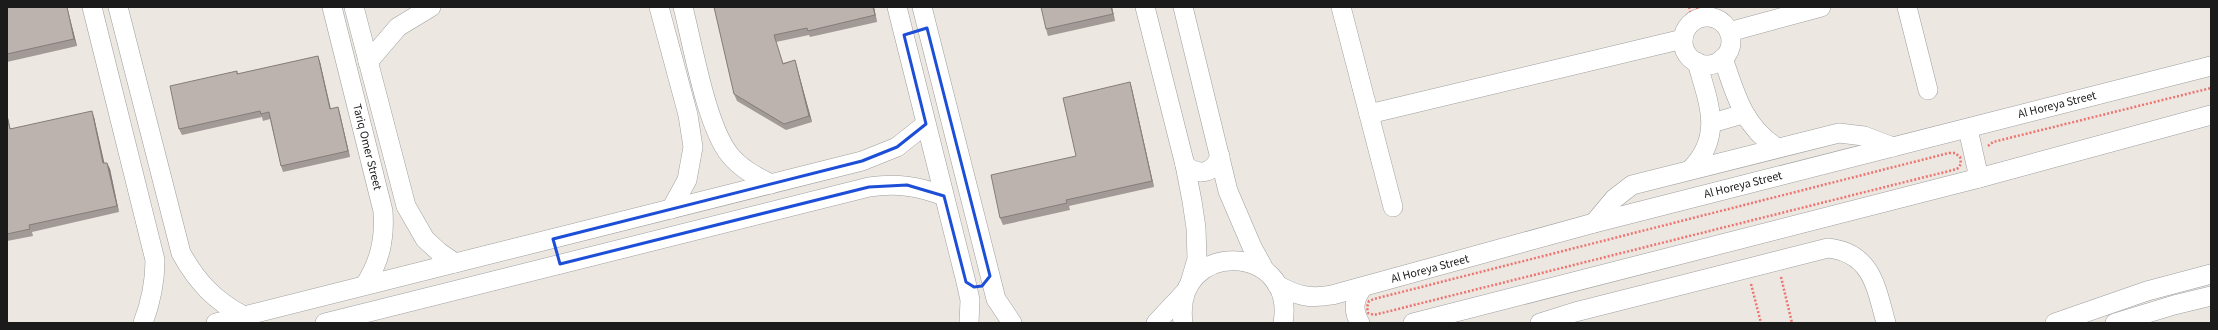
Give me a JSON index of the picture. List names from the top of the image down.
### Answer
{
  "streets": {
    "street": ["Al Horeya Street", "Tariq Omer Street"]
  }
}
